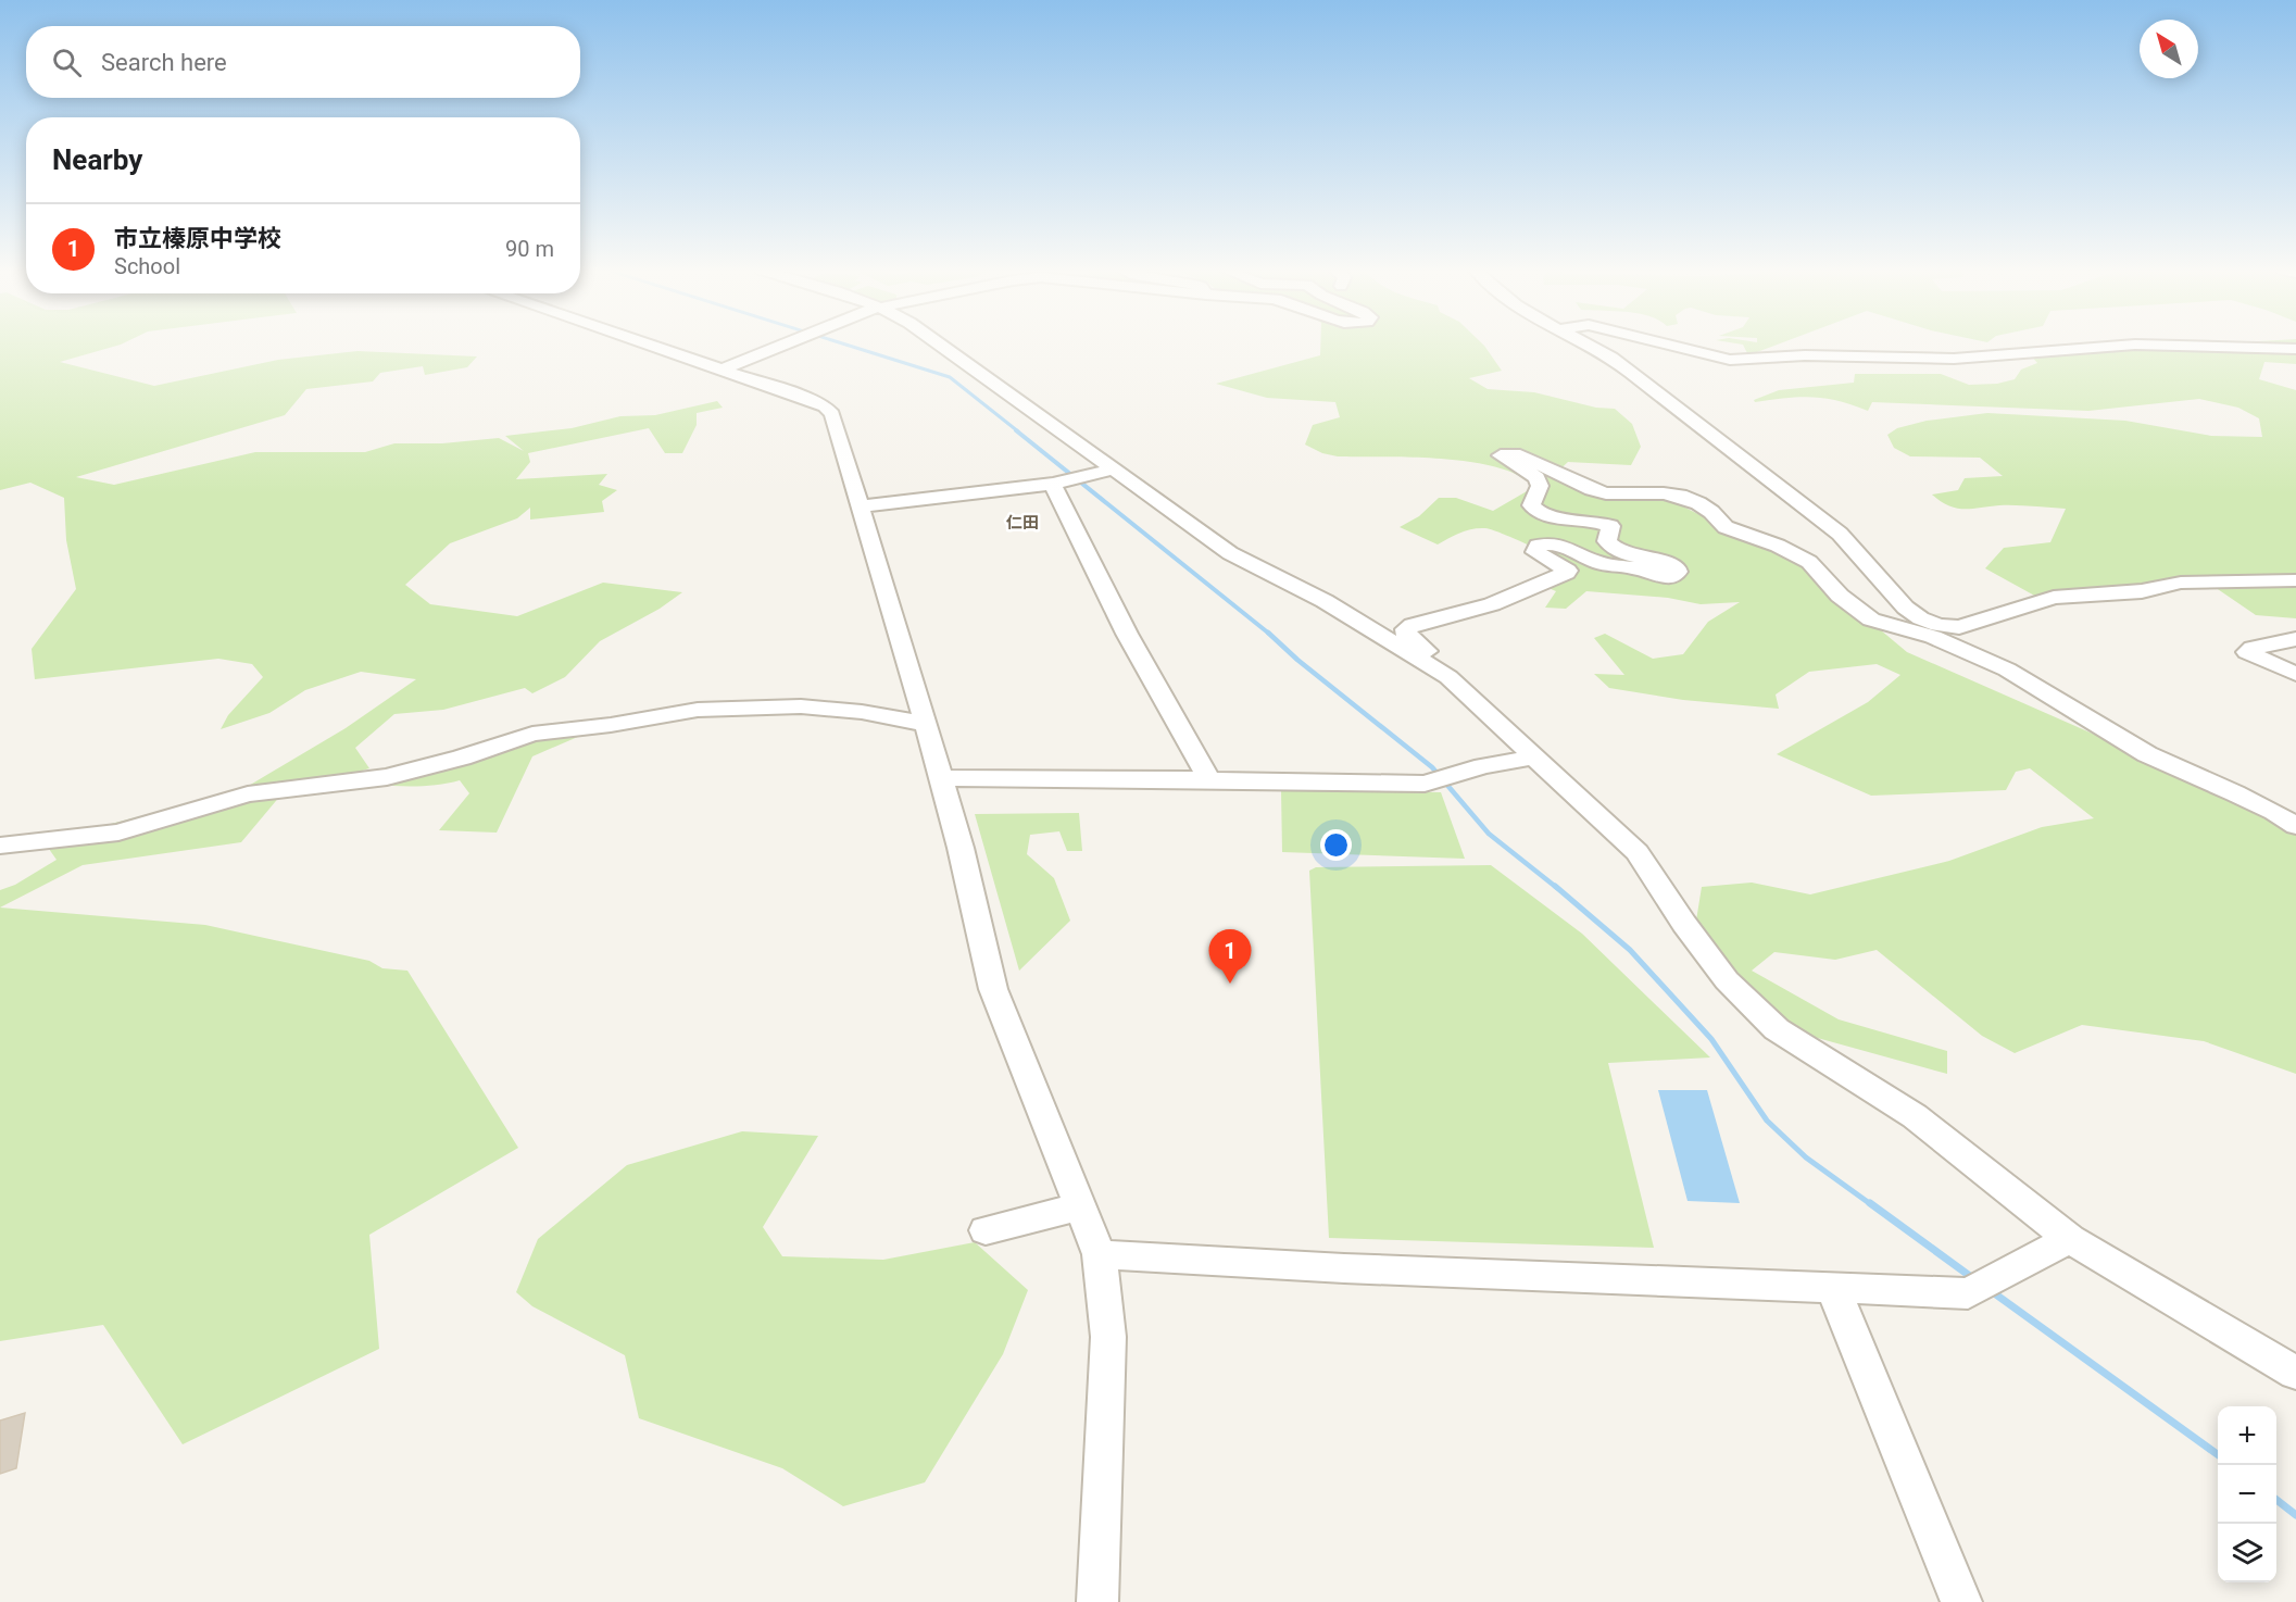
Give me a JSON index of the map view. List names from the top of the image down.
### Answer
{
  "districts": ["仁田"],
  "north": "top left",
  "page": {
    "search": "Search here",
    "heading": "Nearby",
    "list": [
      {
        "mark": "1",
        "name": "市立榛原中学校",
        "note": "School",
        "value": "90 m"
      }
    ],
    "pins": "1",
    "map_buttons": ["+", "−"]
  }
}
